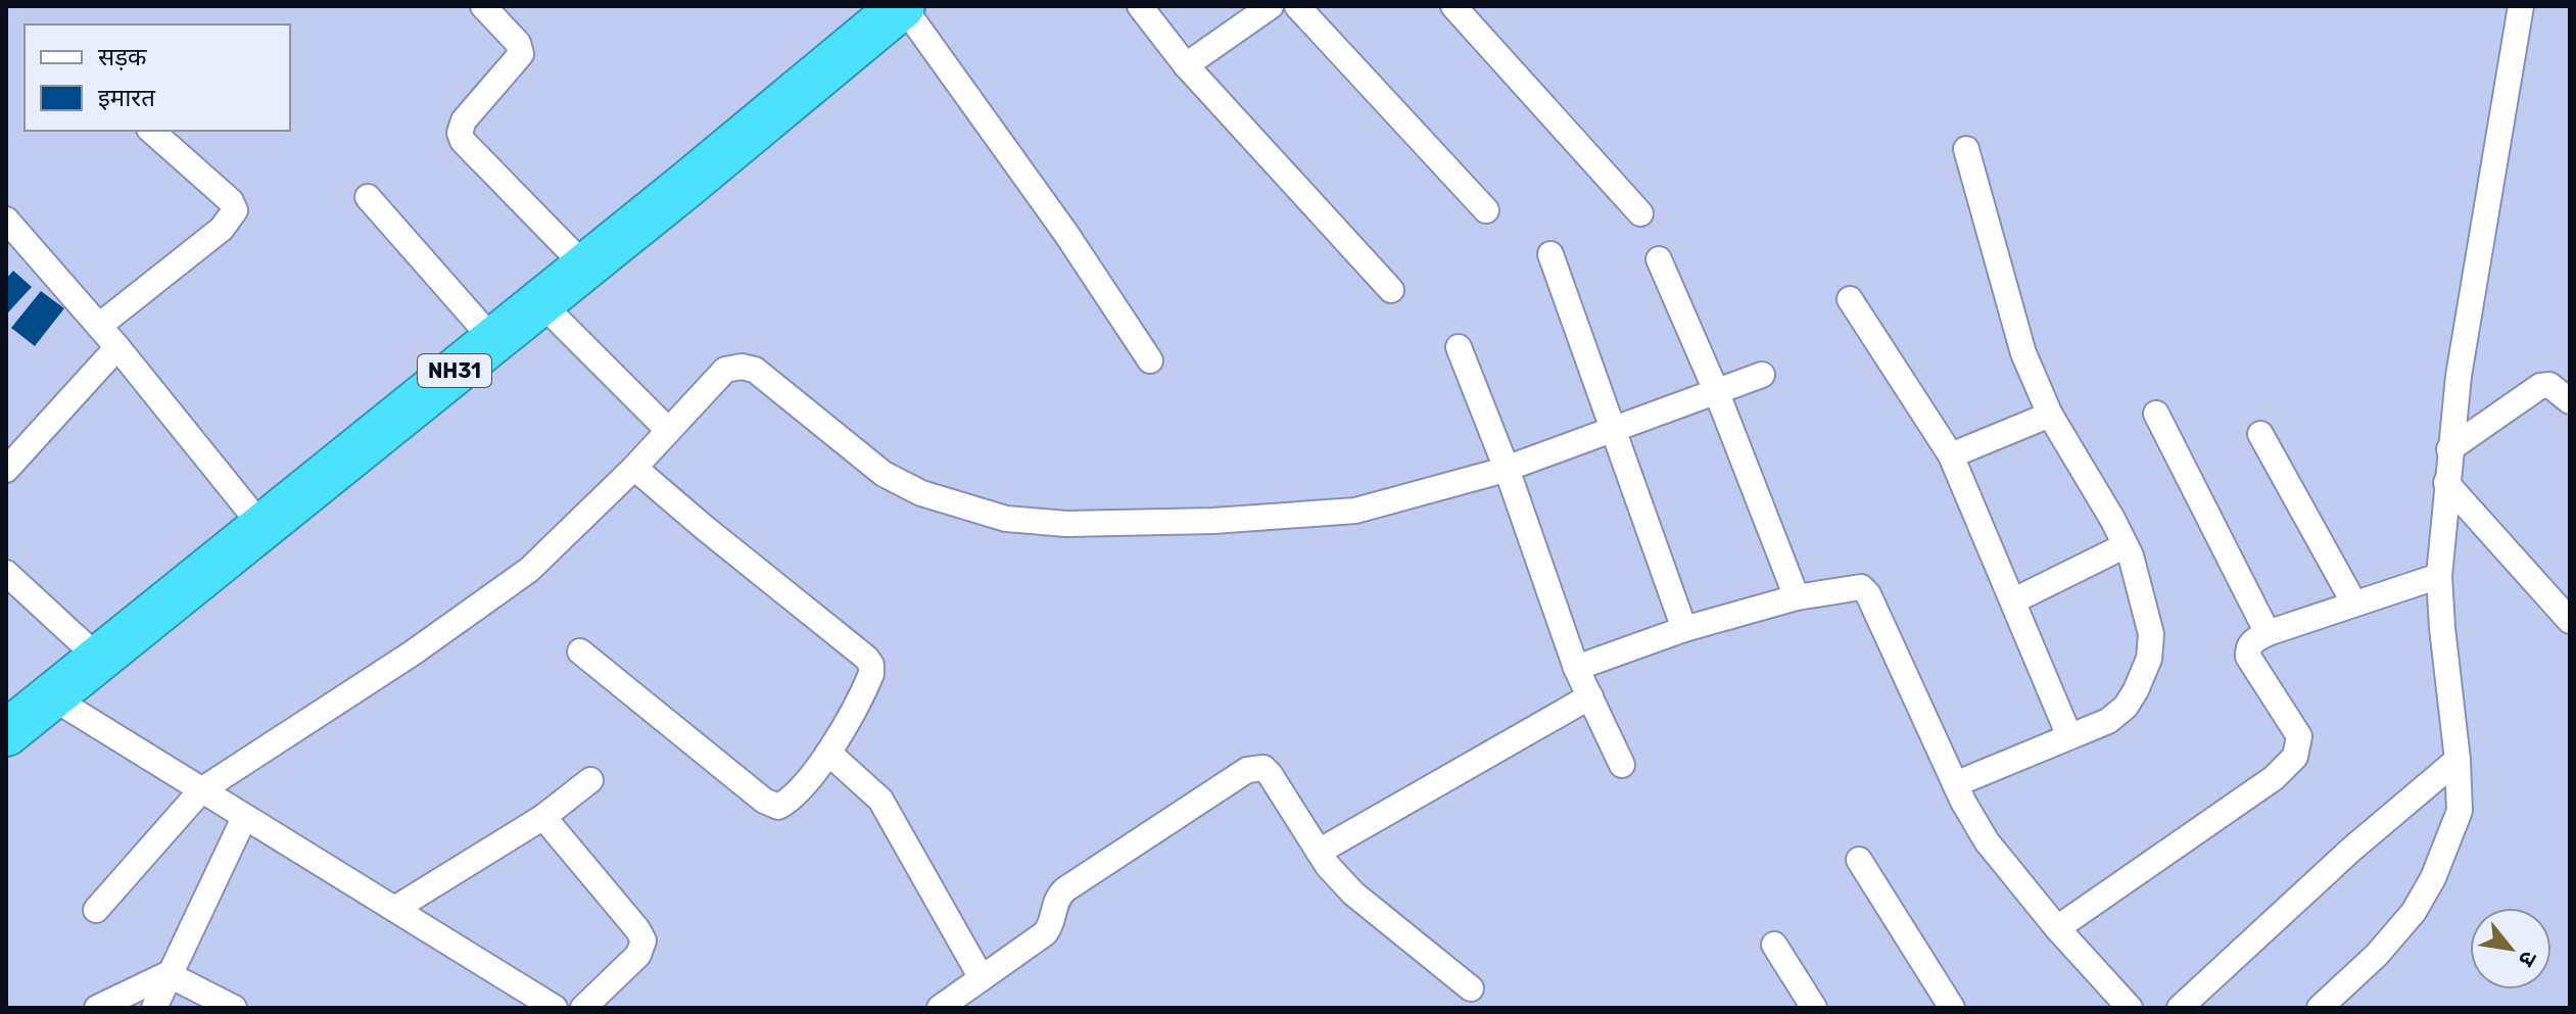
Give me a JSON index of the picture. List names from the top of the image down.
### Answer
{
  "streets": {
    "highway": ["NH31"]
  },
  "legend": ["सड़क", "इमारत"],
  "north": "bottom right"
}
